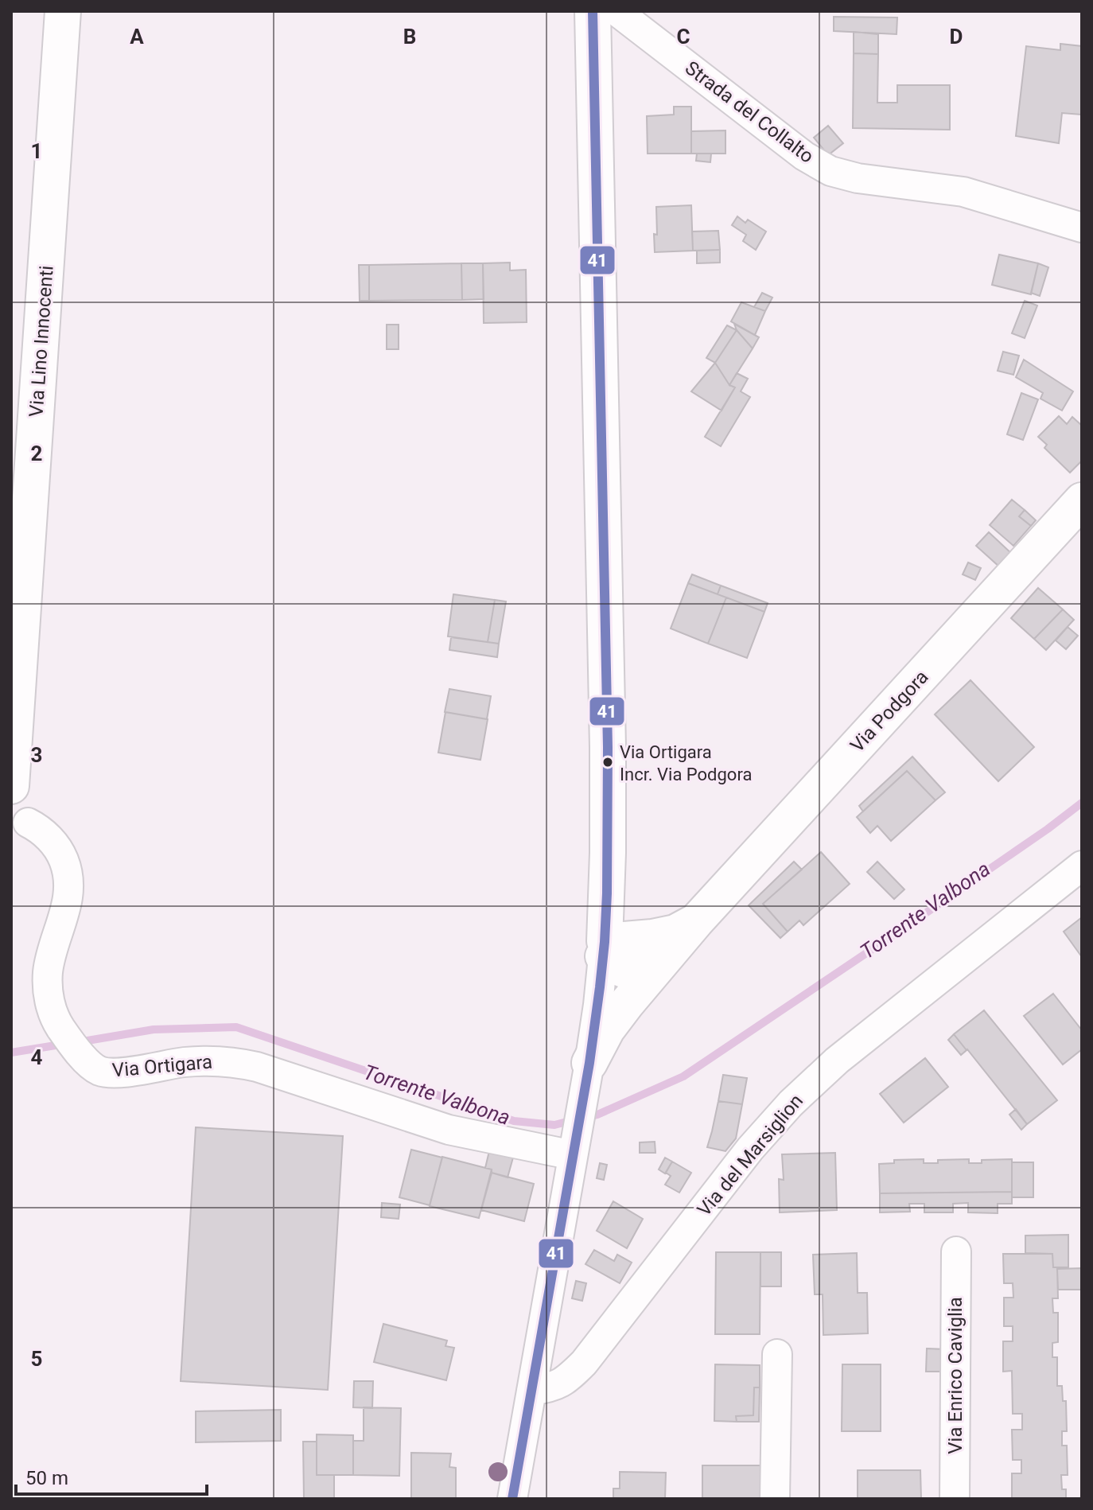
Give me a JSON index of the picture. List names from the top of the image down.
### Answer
{
  "streets": {
    "main road": ["Via Lino Innocenti", "Via Podgora"],
    "street": [
      "Strada del Collalto",
      "Via Ortigara",
      "Via del Marsiglion",
      "Via Enrico Caviglia"
    ]
  },
  "water": ["Torrente Valbona"],
  "places": ["Via Ortigara Incr. Via Podgora"],
  "lines": ["transit line 41"],
  "scale_bar": "50 m",
  "grid": {
    "columns": [
      "A",
      "B",
      "C",
      "D"
    ],
    "rows": [
      "1",
      "2",
      "3",
      "4",
      "5"
    ]
  }
}
